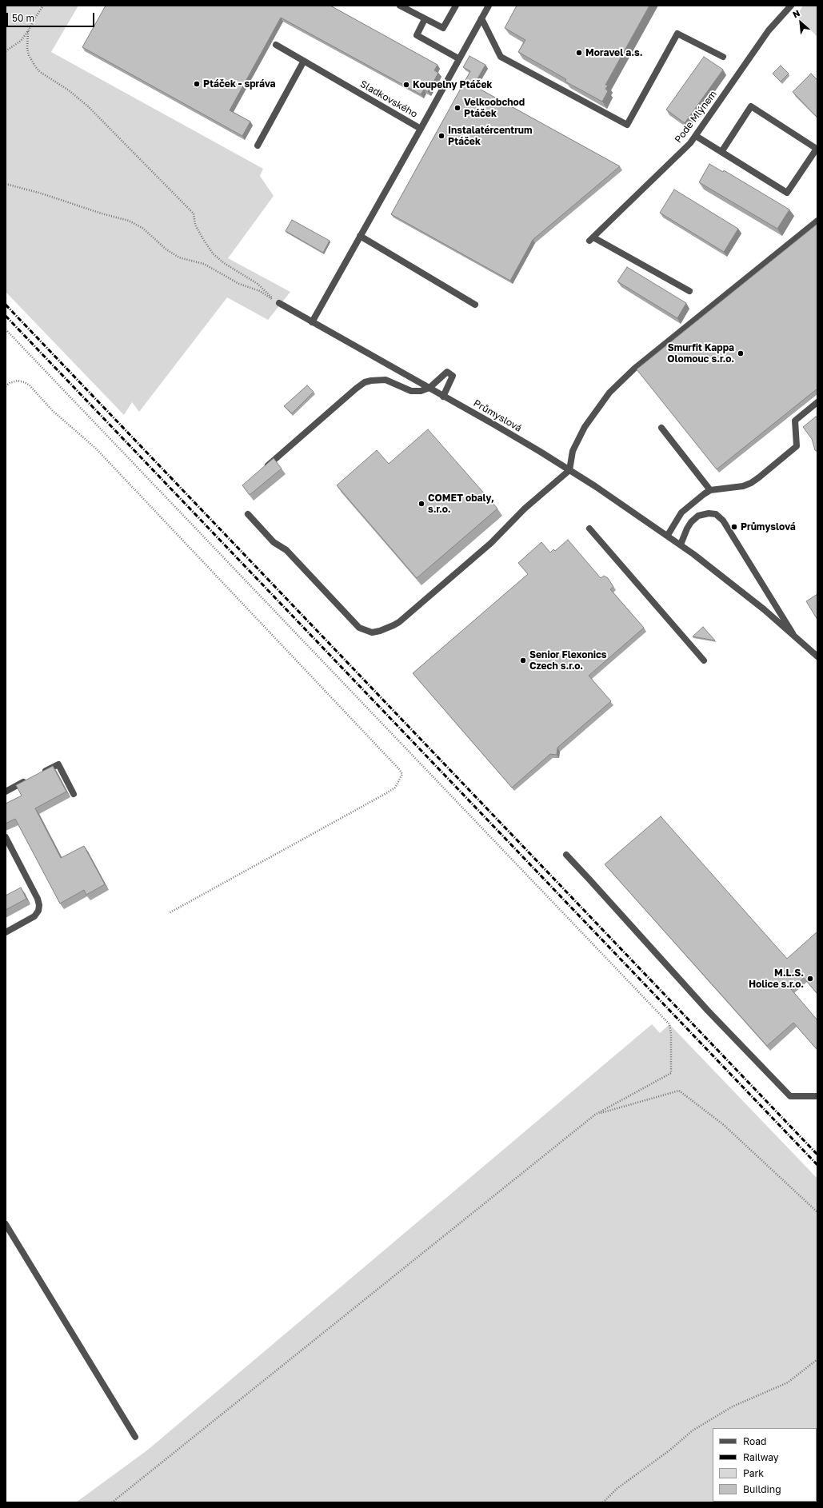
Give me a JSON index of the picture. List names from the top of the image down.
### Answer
{
  "streets": {
    "street": ["Sladkovského", "Pode Mlýnem", "Průmyslová"]
  },
  "places": [
    "Moravel a.s.",
    "Ptáček - správa",
    "Koupelny Ptáček",
    "Velkoobchod Ptáček",
    "Instalatércentrum Ptáček",
    "Smurfit Kappa Olomouc s.r.o.",
    "COMET obaly, s.r.o.",
    "Průmyslová",
    "Senior Flexonics Czech s.r.o.",
    "M.L.S. Holice s.r.o."
  ],
  "legend": [
    "Road",
    "Railway",
    "Park",
    "Building"
  ],
  "scale_bar": "50 m",
  "north": "top left"
}
